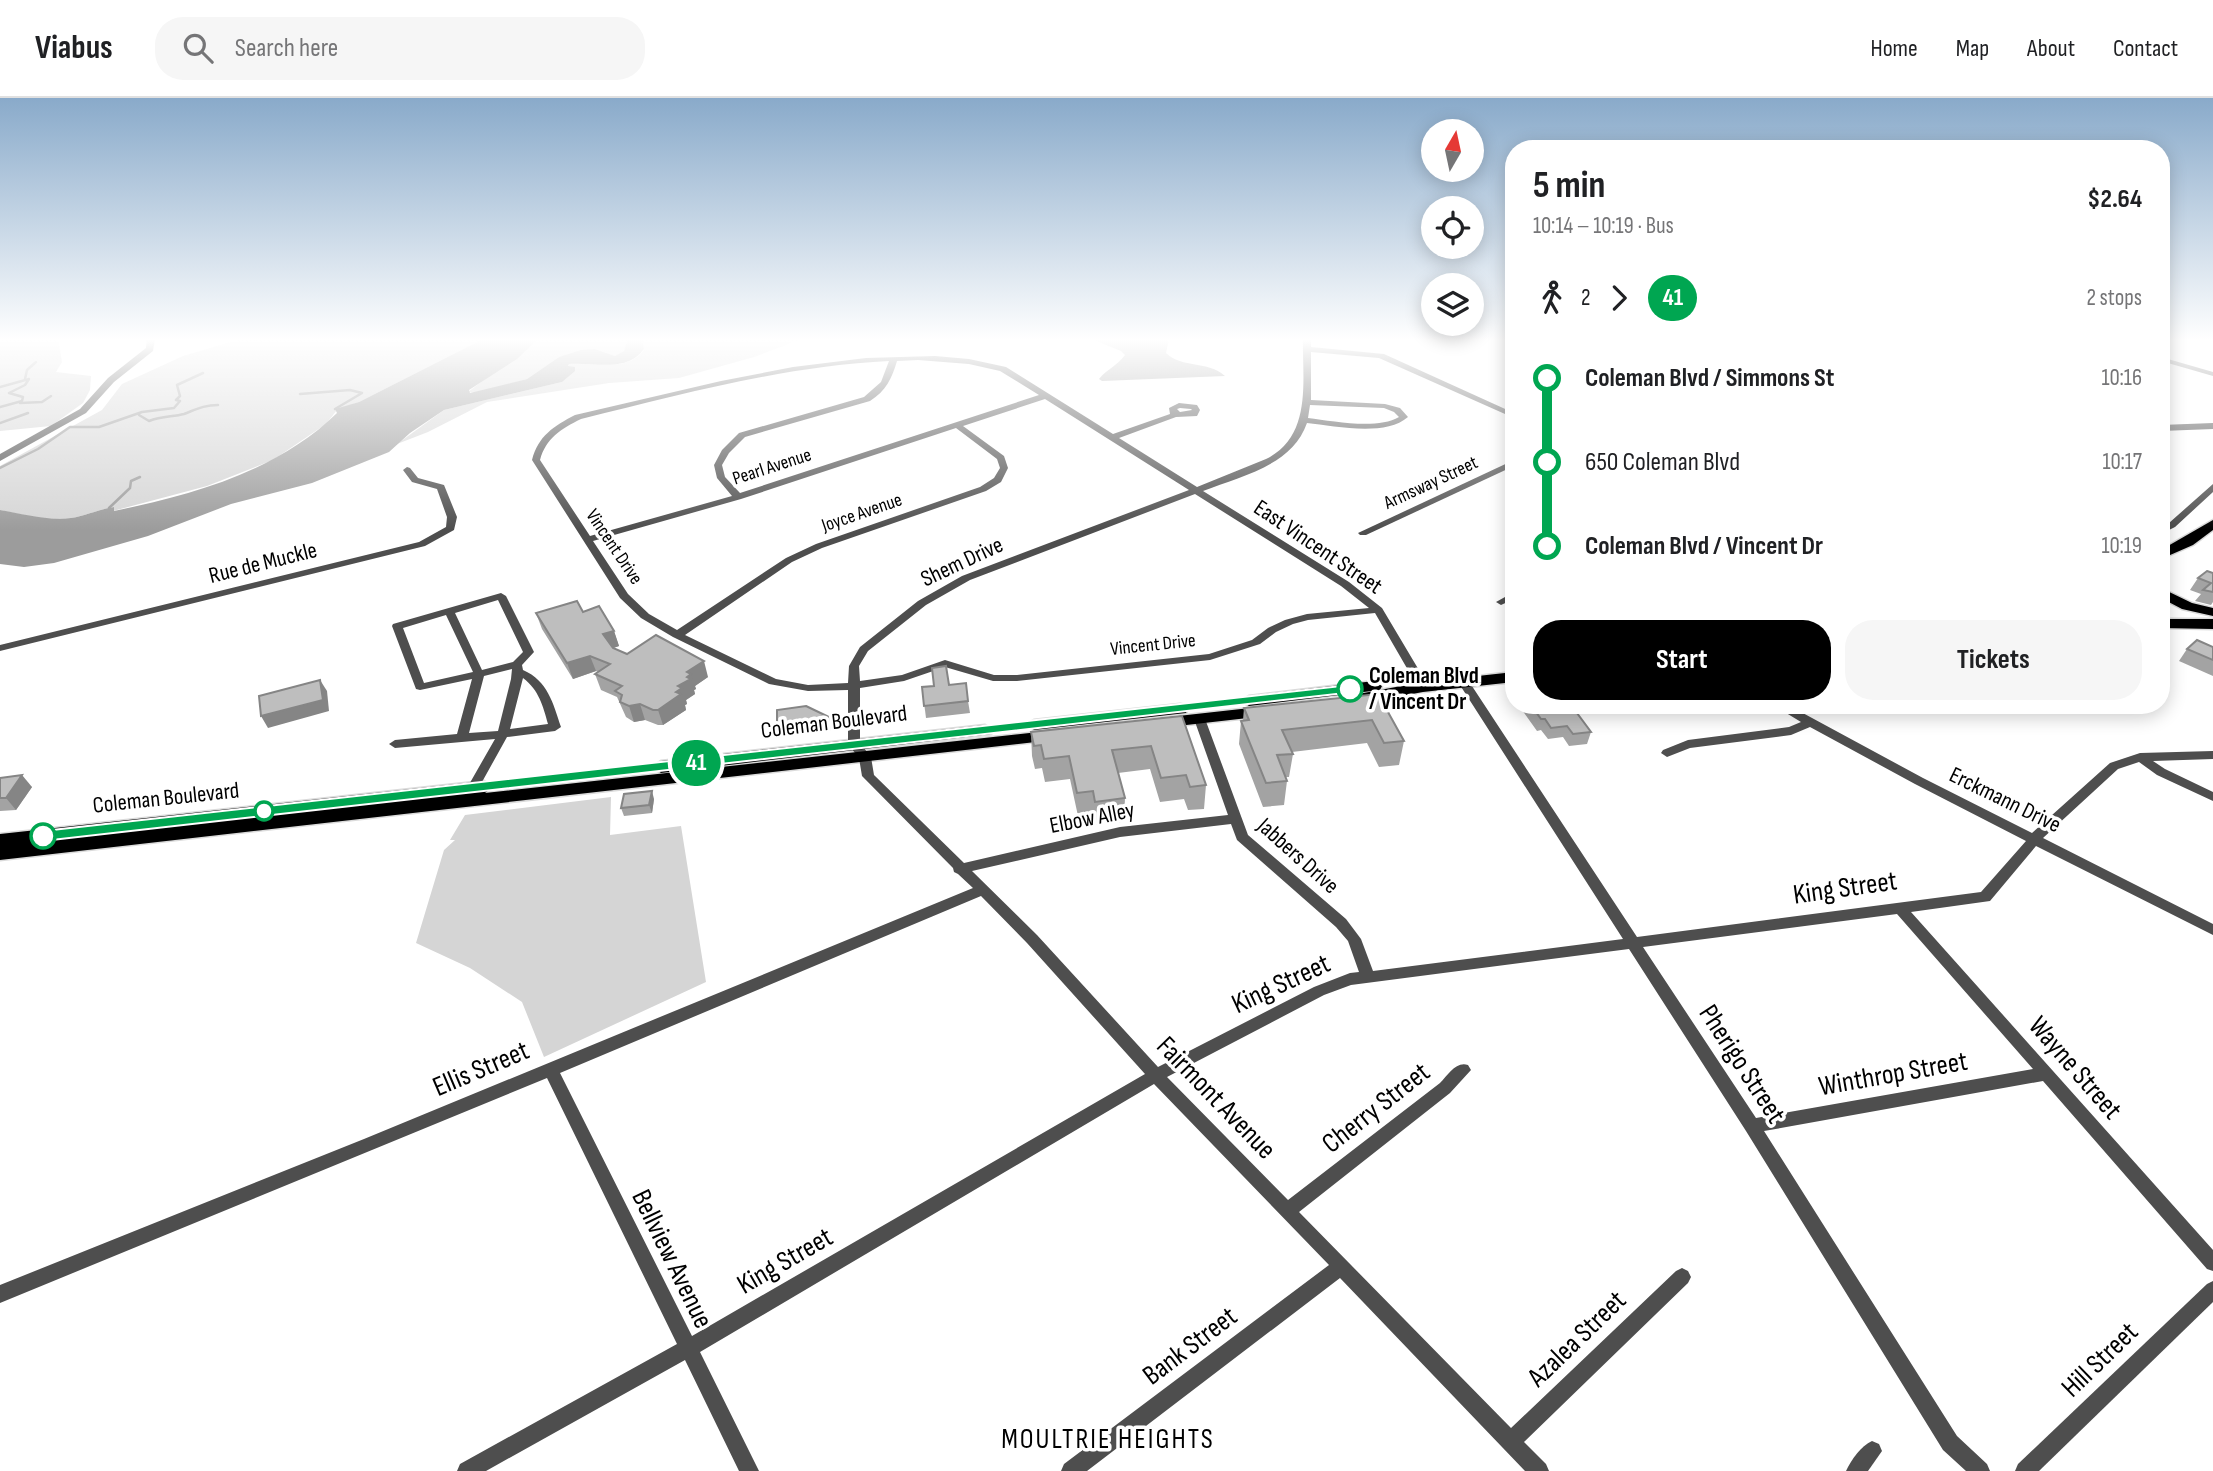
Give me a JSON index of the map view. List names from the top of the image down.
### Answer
{
  "streets": {
    "main road": ["Coleman Boulevard"],
    "street": [
      "Pearl Avenue",
      "Armsway Street",
      "Joyce Avenue",
      "Vincent Drive",
      "East Vincent Street",
      "Shem Drive",
      "Rue de Muckle",
      "Erckmann Drive",
      "Elbow Alley",
      "Jabbers Drive",
      "King Street",
      "Pherigo Street",
      "Wayne Street",
      "Ellis Street",
      "Winthrop Street",
      "Fairmont Avenue",
      "Cherry Street",
      "Bellview Avenue",
      "Azalea Street",
      "Bank Street",
      "Hill Street"
    ]
  },
  "crossings": [
    ["Pearl Avenue", "Joyce Avenue"],
    ["Pearl Avenue", "Vincent Drive"],
    ["Joyce Avenue", "Vincent Drive"],
    ["Vincent Drive", "East Vincent Street"],
    ["Vincent Drive", "Shem Drive"],
    ["East Vincent Street", "Shem Drive"],
    ["East Vincent Street", "Coleman Boulevard"],
    ["Shem Drive", "Coleman Boulevard"],
    ["Shem Drive", "Fairmont Avenue"],
    ["Coleman Boulevard", "Jabbers Drive"],
    ["Coleman Boulevard", "Pherigo Street"],
    ["Coleman Boulevard", "Fairmont Avenue"],
    ["Erckmann Drive", "King Street"],
    ["Elbow Alley", "Jabbers Drive"],
    ["Elbow Alley", "Fairmont Avenue"],
    ["Jabbers Drive", "King Street"],
    ["King Street", "Pherigo Street"],
    ["King Street", "Wayne Street"],
    ["King Street", "Fairmont Avenue"],
    ["King Street", "Bellview Avenue"],
    ["Pherigo Street", "Winthrop Street"],
    ["Wayne Street", "Winthrop Street"],
    ["Ellis Street", "Fairmont Avenue"],
    ["Ellis Street", "Bellview Avenue"],
    ["Fairmont Avenue", "Cherry Street"],
    ["Fairmont Avenue", "Azalea Street"],
    ["Fairmont Avenue", "Bank Street"]
  ],
  "districts": ["MOULTRIE HEIGHTS"],
  "places": ["Coleman Blvd / Vincent Dr"],
  "lines": ["bus line 41"],
  "north": "top",
  "page": {
    "header": "Viabus",
    "search": "Search here",
    "nav": [
      "Home",
      "Map",
      "About",
      "Contact"
    ],
    "on_map": "41",
    "heading": ["5 min", "10:14 – 10:19 · Bus", "$2.64"],
    "legs": ["2", "41", "2 stops"],
    "list": [
      {
        "name": "Coleman Blvd / Simmons St",
        "value": "10:16"
      },
      {
        "name": "650 Coleman Blvd",
        "value": "10:17"
      },
      {
        "name": "Coleman Blvd / Vincent Dr",
        "value": "10:19"
      }
    ],
    "buttons": ["Start", "Tickets"]
  }
}
